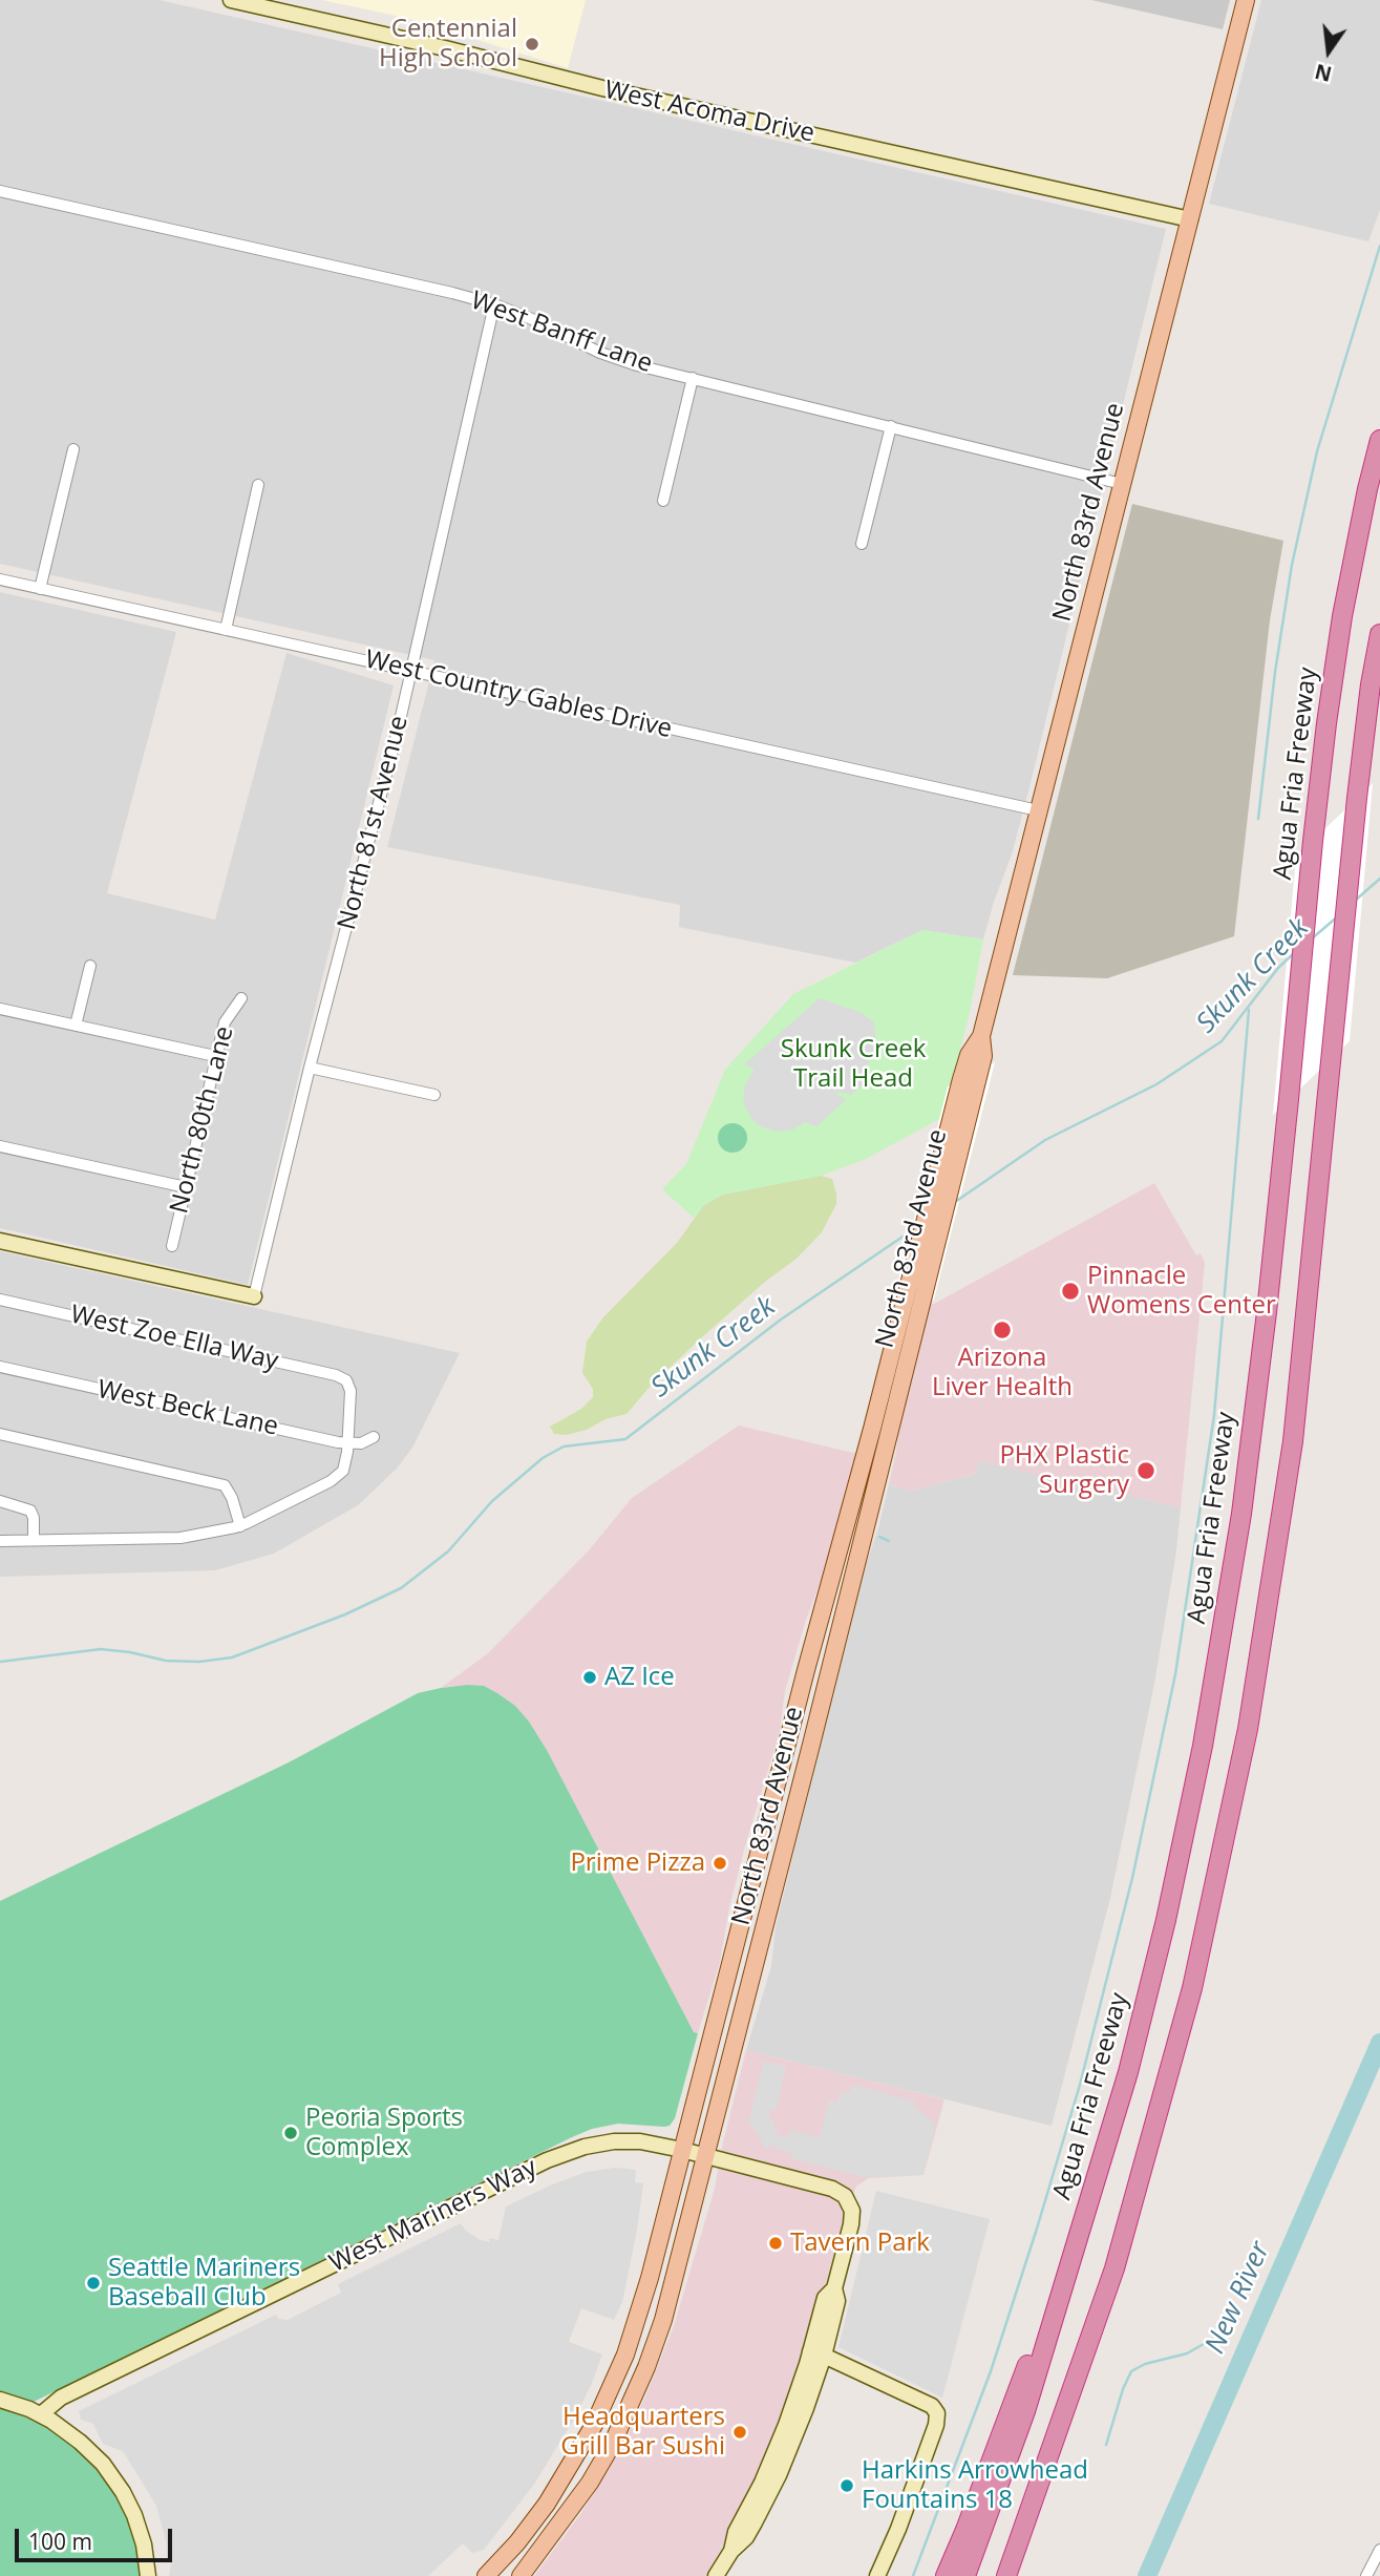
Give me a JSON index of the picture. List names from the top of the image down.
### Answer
{
  "streets": {
    "highway": ["Agua Fria Freeway"],
    "main road": ["North 83rd Avenue"],
    "street": [
      "West Acoma Drive",
      "West Banff Lane",
      "West Country Gables Drive",
      "North 81st Avenue",
      "North 80th Lane",
      "West Zoe Ella Way",
      "West Beck Lane",
      "West Mariners Way"
    ]
  },
  "crossings": [
    ["West Acoma Drive", "North 83rd Avenue"],
    ["West Banff Lane", "North 83rd Avenue"],
    ["West Banff Lane", "North 81st Avenue"],
    ["North 83rd Avenue", "West Country Gables Drive"],
    ["North 83rd Avenue", "West Mariners Way"],
    ["West Country Gables Drive", "North 81st Avenue"],
    ["West Zoe Ella Way", "West Beck Lane"]
  ],
  "water": ["Skunk Creek", "New River"],
  "parks": ["Skunk Creek Trail Head"],
  "places": [
    "Centennial High School",
    "Pinnacle Womens Center",
    "Arizona Liver Health",
    "PHX Plastic Surgery",
    "AZ Ice",
    "Prime Pizza",
    "Peoria Sports Complex",
    "Tavern Park",
    "Seattle Mariners Baseball Club",
    "Headquarters Grill Bar Sushi",
    "Harkins Arrowhead Fountains 18"
  ],
  "scale_bar": "100 m",
  "north": "bottom"
}
